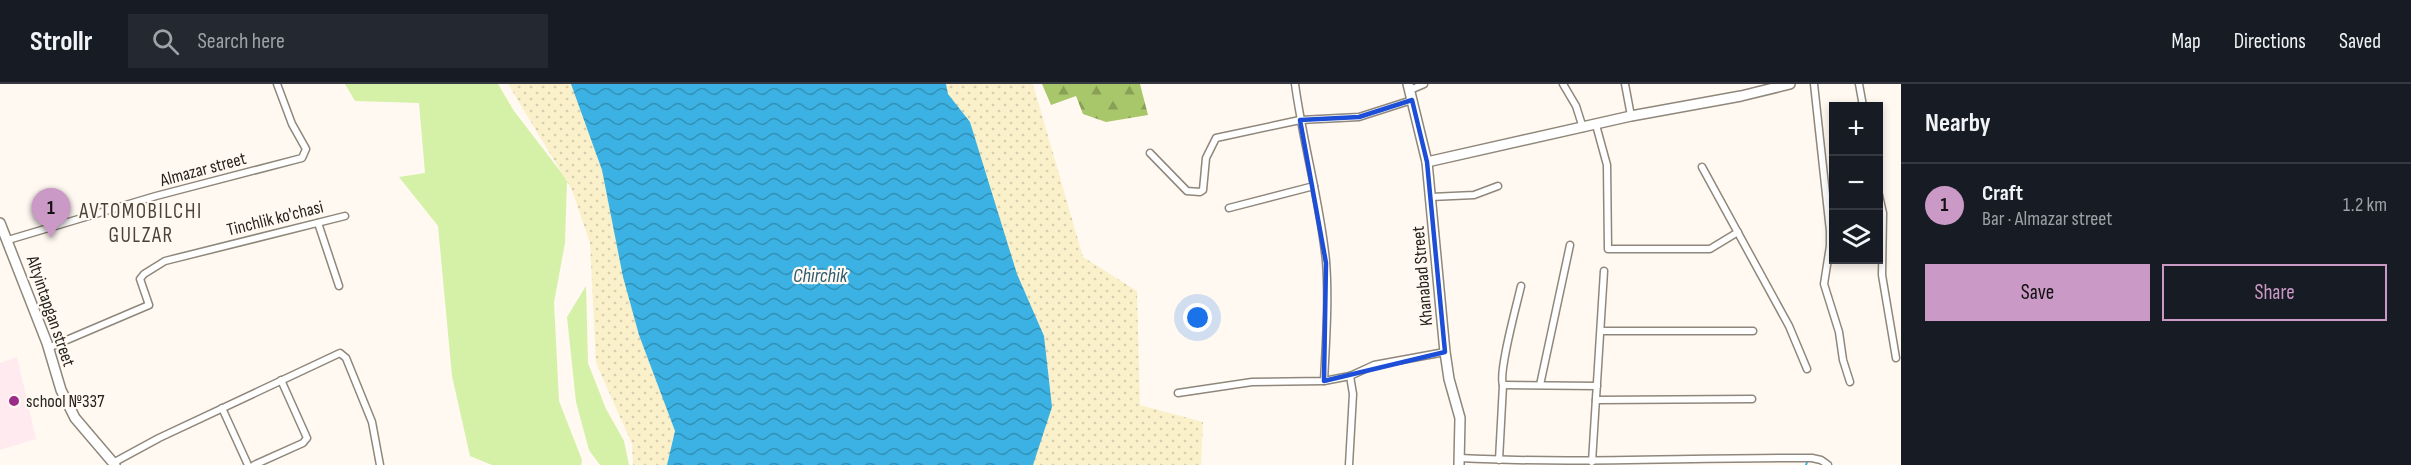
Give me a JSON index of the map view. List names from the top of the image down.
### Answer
{
  "streets": {
    "street": [
      "Almazar street",
      "Tinchlik ko'chasi",
      "Khanabad Street",
      "Altyintapgan street"
    ]
  },
  "crossings": [
    ["Almazar street", "Altyintapgan street"],
    ["Tinchlik ko'chasi", "Altyintapgan street"]
  ],
  "districts": ["AVTOMOBILCHI GULZAR"],
  "water": ["Chirchik"],
  "places": ["school №337"],
  "page": {
    "header": "Strollr",
    "search": "Search here",
    "nav": ["Map", "Directions", "Saved"],
    "heading": "Nearby",
    "map_buttons": ["+", "−"],
    "list": [
      {
        "mark": "1",
        "name": "Craft",
        "note": "Bar · Almazar street",
        "value": "1.2 km"
      }
    ],
    "pins": "1",
    "buttons": ["Save", "Share"]
  }
}
